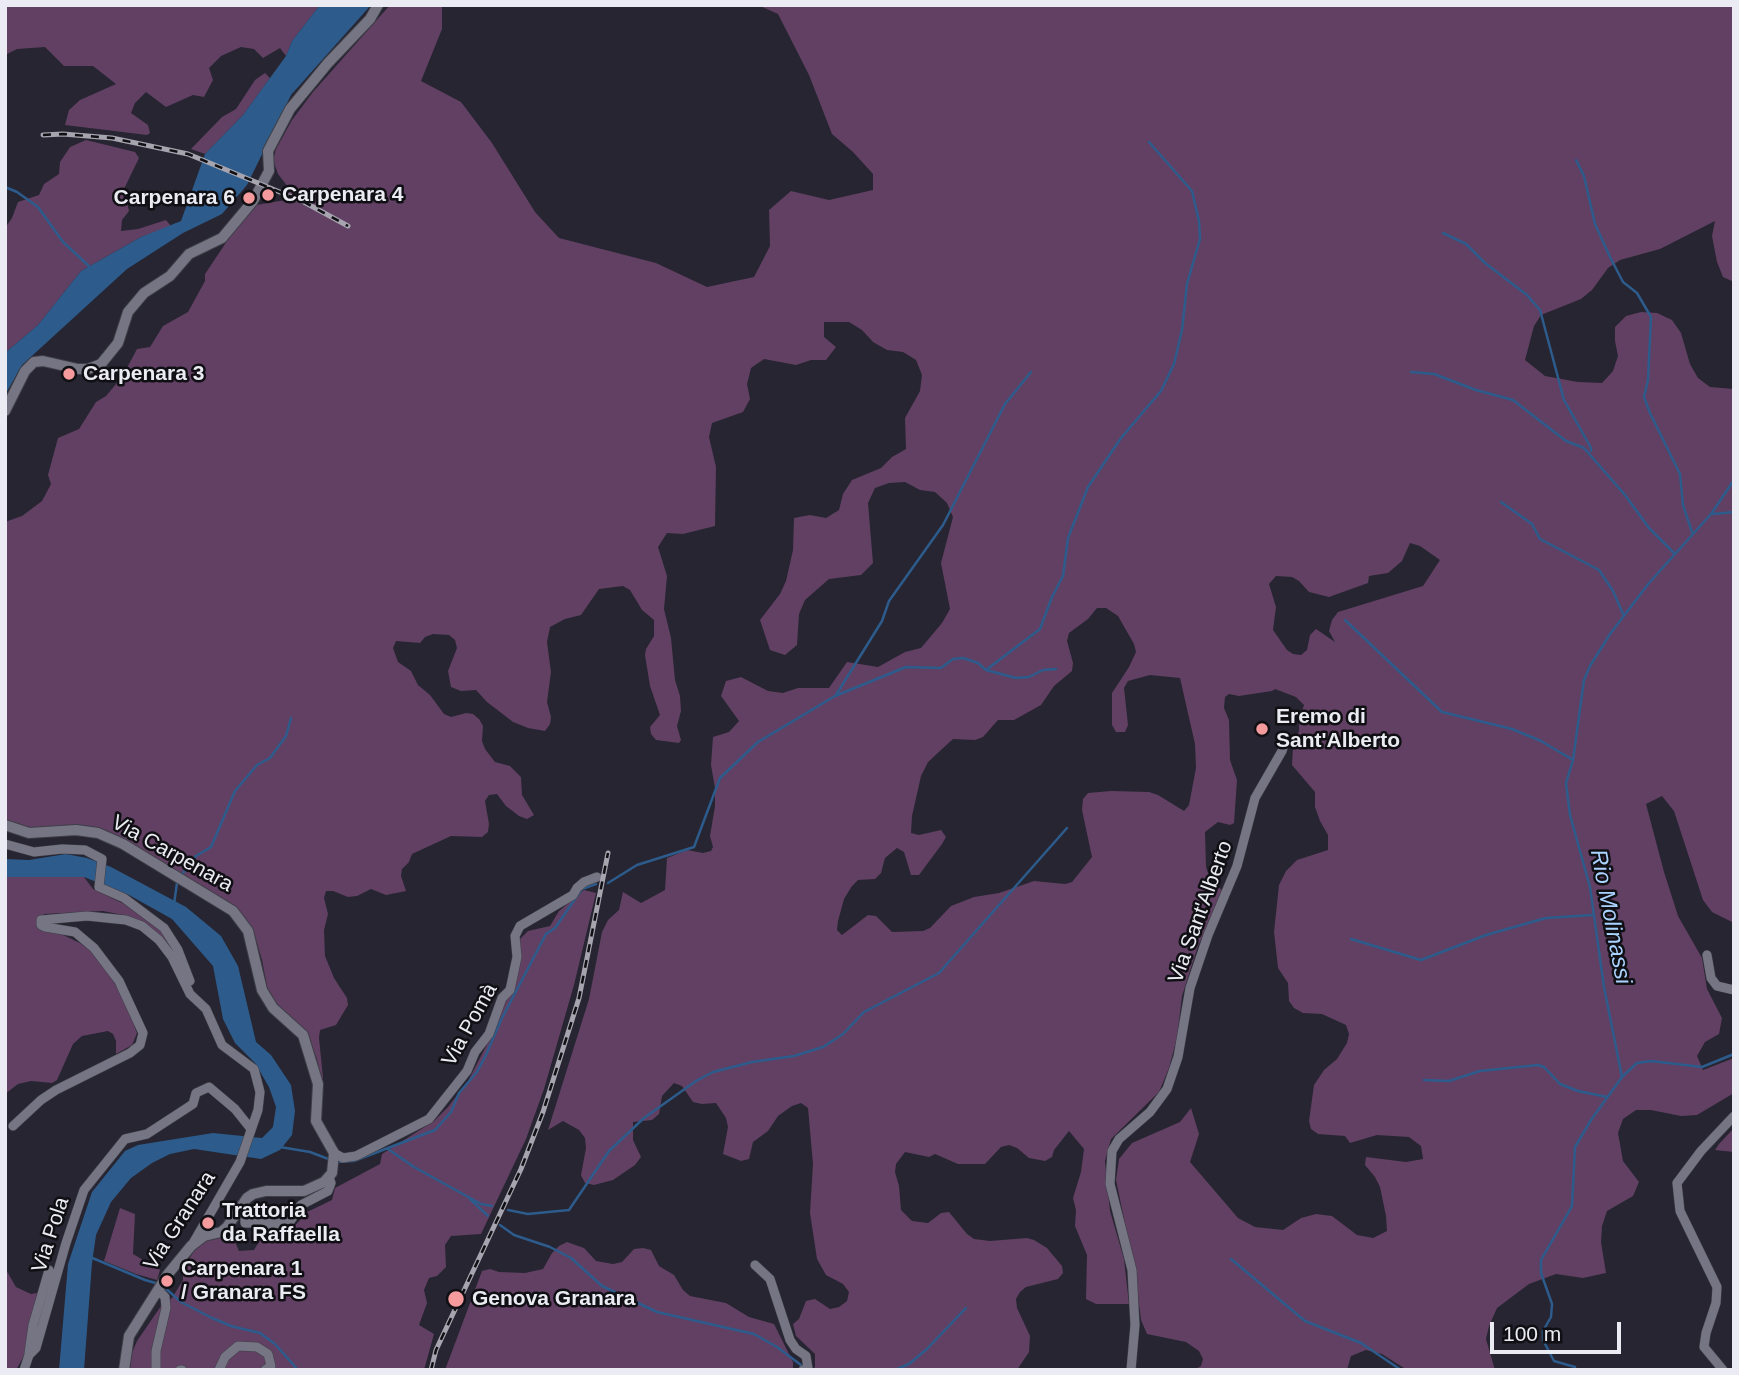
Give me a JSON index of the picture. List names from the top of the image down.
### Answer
{
  "streets": {
    "street": [
      "Via Carpenara",
      "Via Sant'Alberto",
      "Via Pomà",
      "Via Granara",
      "Via Pola"
    ]
  },
  "crossings": [
    ["Via Carpenara", "Via Pomà"],
    ["Via Granara", "Via Pola"]
  ],
  "water": ["Rio Molinassi"],
  "places": [
    "Carpenara 4",
    "Carpenara 6",
    "Carpenara 3",
    "Eremo di Sant'Alberto",
    "Trattoria da Raffaella",
    "Carpenara 1 / Granara FS",
    "Genova Granara"
  ],
  "scale_bar": "100 m"
}
